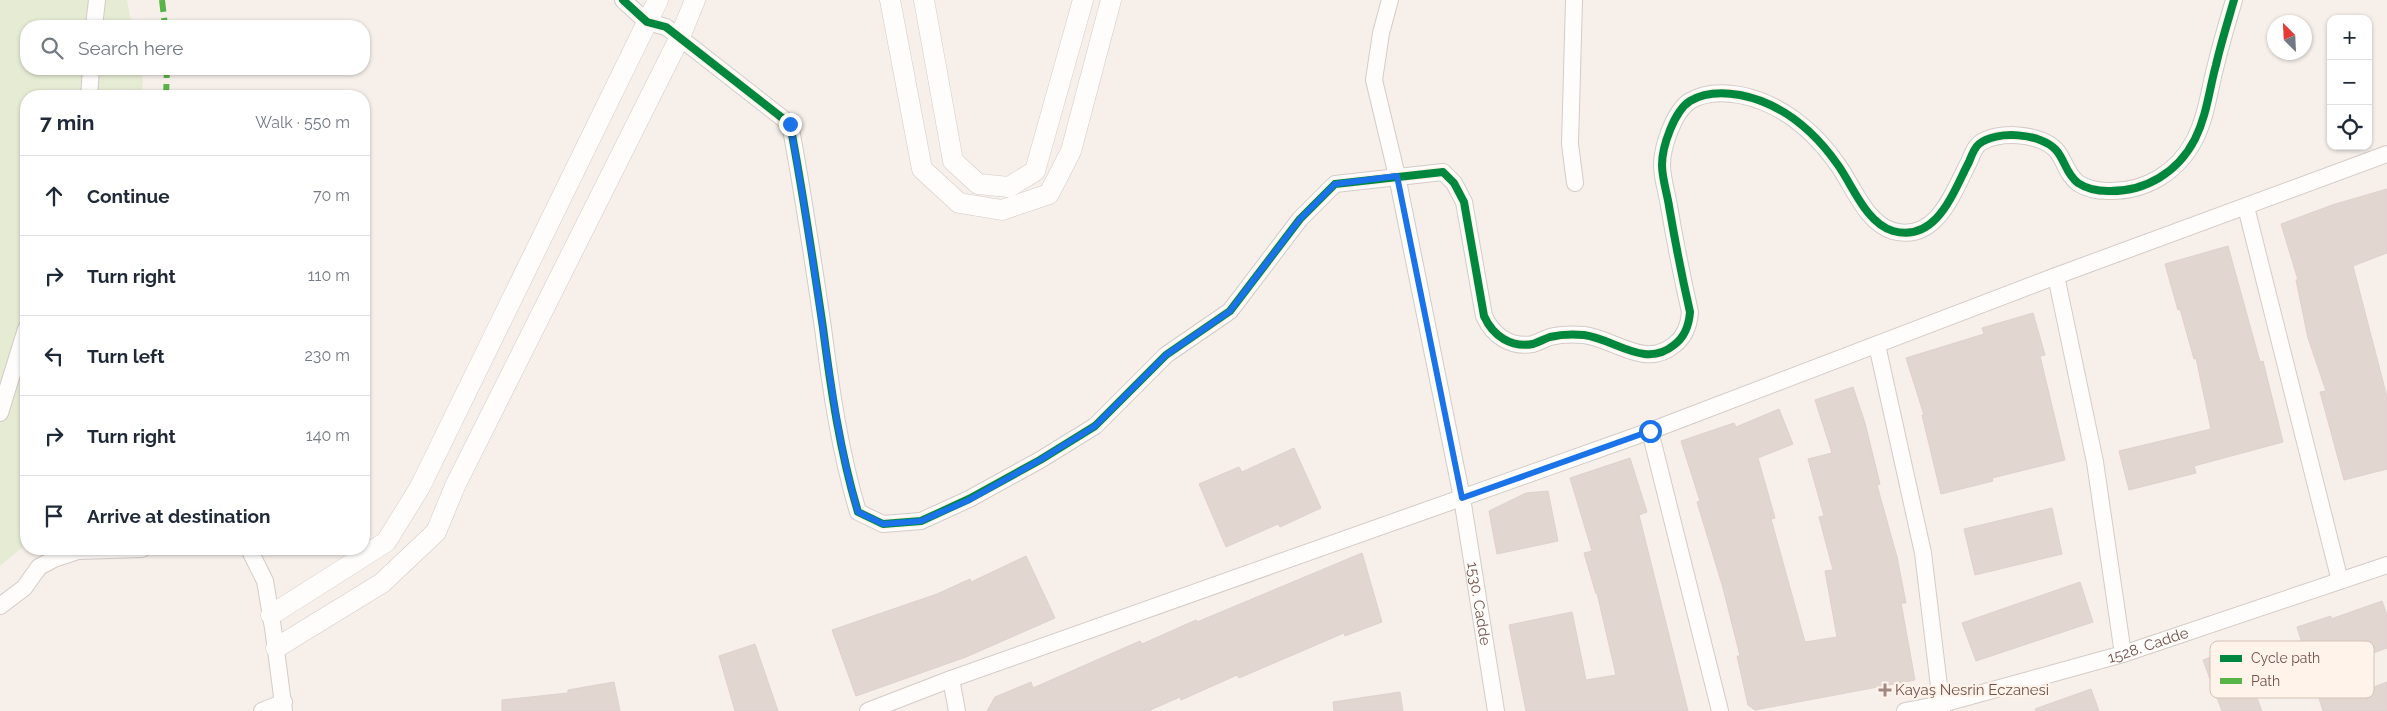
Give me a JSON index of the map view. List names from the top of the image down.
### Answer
{
  "streets": {
    "street": ["1530. Cadde", "1528. Cadde"]
  },
  "places": {
    "health": ["Kayaş Nesrin Eczanesi"]
  },
  "legend": ["Cycle path", "Path"],
  "north": "top left",
  "page": {
    "map_buttons": ["+", "−"],
    "search": "Search here",
    "heading": ["7 min", "Walk · 550 m"],
    "list": [
      ["Continue", "70 m"],
      ["Turn right", "110 m"],
      ["Turn left", "230 m"],
      ["Turn right", "140 m"],
      "Arrive at destination"
    ]
  }
}
